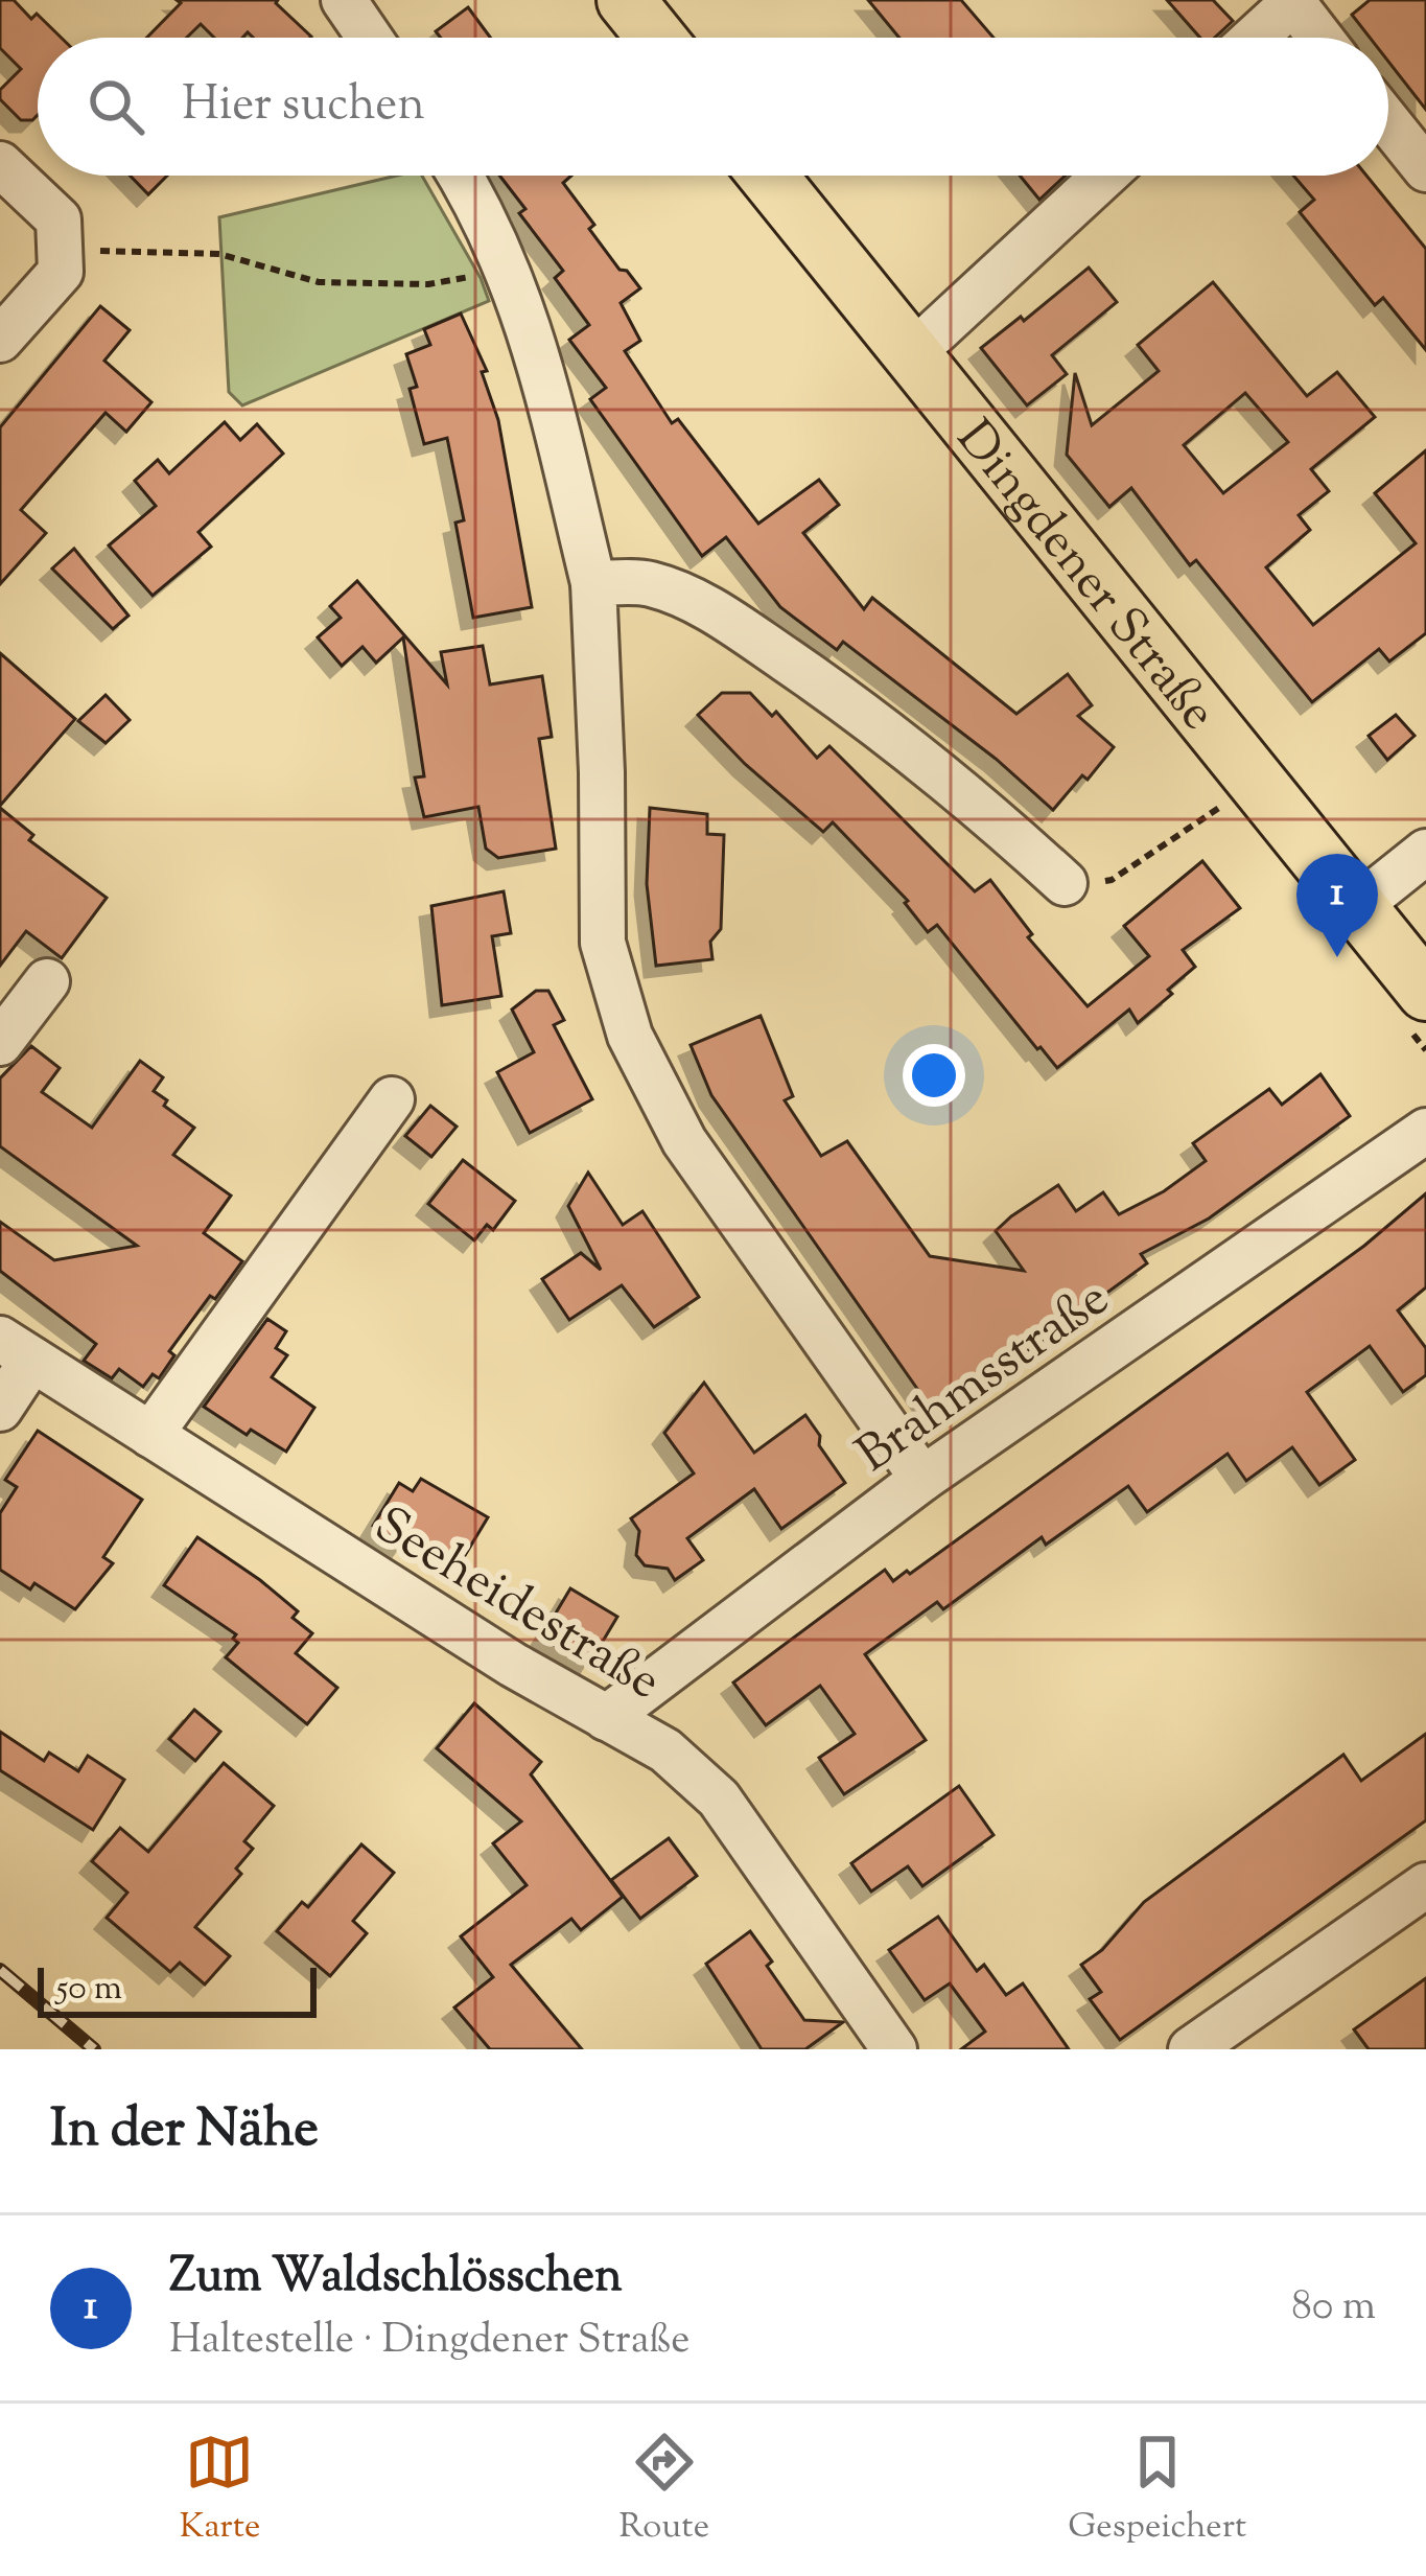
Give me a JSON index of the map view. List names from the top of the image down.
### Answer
{
  "streets": {
    "main road": ["Dingdener Straße"],
    "street": ["Brahmsstraße", "Seeheidestraße"]
  },
  "crossings": [
    ["Brahmsstraße", "Seeheidestraße"]
  ],
  "scale_bar": "50 m",
  "page": {
    "search": "Hier suchen",
    "pins": "1",
    "scale": "50 m",
    "heading": "In der Nähe",
    "list": [
      {
        "mark": "1",
        "name": "Zum Waldschlösschen",
        "note": "Haltestelle · Dingdener Straße",
        "value": "80 m"
      }
    ],
    "nav": ["Karte", "Route", "Gespeichert"]
  }
}
